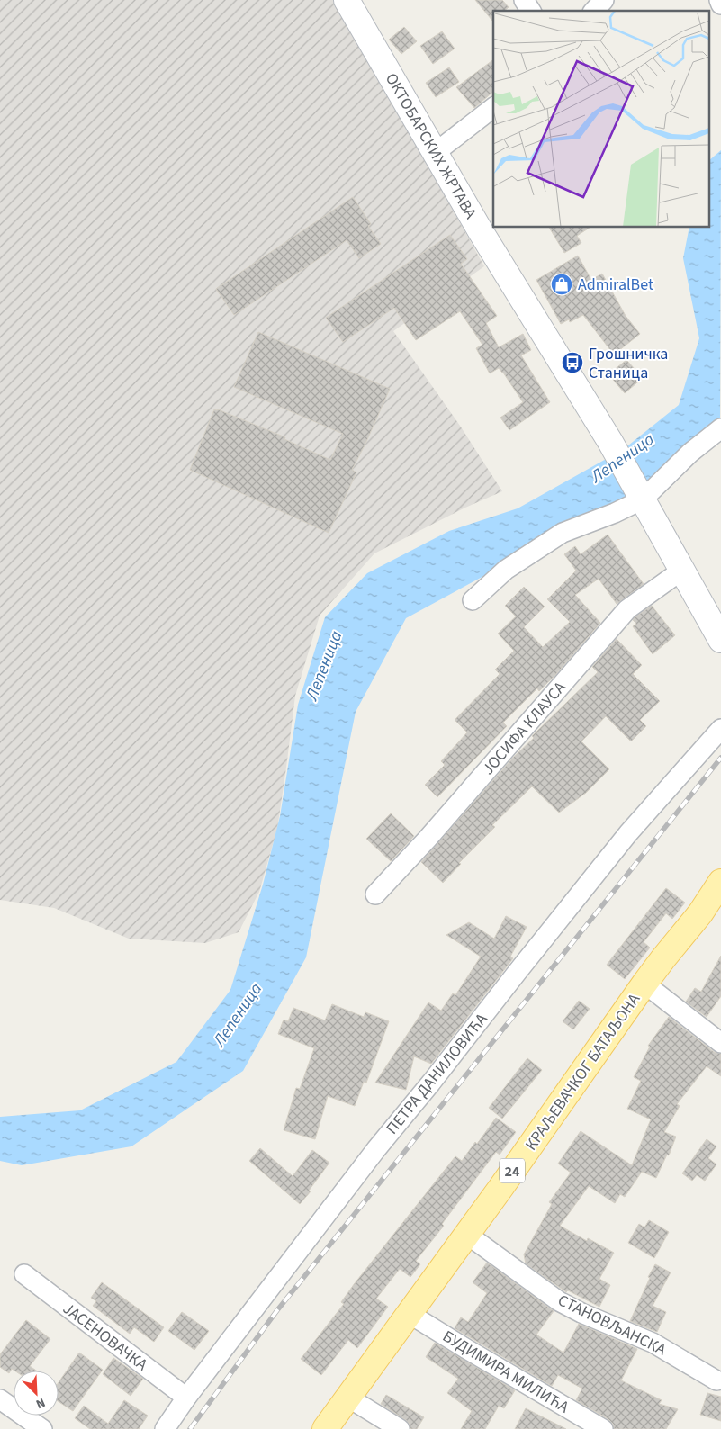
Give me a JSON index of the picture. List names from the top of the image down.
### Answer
{
  "streets": {
    "main road": ["КРАЉЕВАЧКОГ БАТАЉОНА", "24"],
    "street": [
      "ОКТОБАРСКИХ ЖРТАВА",
      "ЈОСИФА КЛАУСА",
      "ПЕТРА ДАНИЛОВИЋА",
      "СТАНОВЉАНСКА",
      "ЈАСЕНОВАЧКА",
      "БУДИМИРА МИЛИЋА"
    ]
  },
  "crossings": [
    ["ОКТОБАРСКИХ ЖРТАВА", "ЈОСИФА КЛАУСА"],
    ["КРАЉЕВАЧКОГ БАТАЉОНА", "СТАНОВЉАНСКА"],
    ["КРАЉЕВАЧКОГ БАТАЉОНА", "БУДИМИРА МИЛИЋА"],
    ["ПЕТРА ДАНИЛОВИЋА", "ЈАСЕНОВАЧКА"]
  ],
  "water": ["Лепеница"],
  "places": {
    "shop": ["AdmiralBet"],
    "bus stop": ["Грошничка Станица"]
  },
  "north": "bottom right"
}
